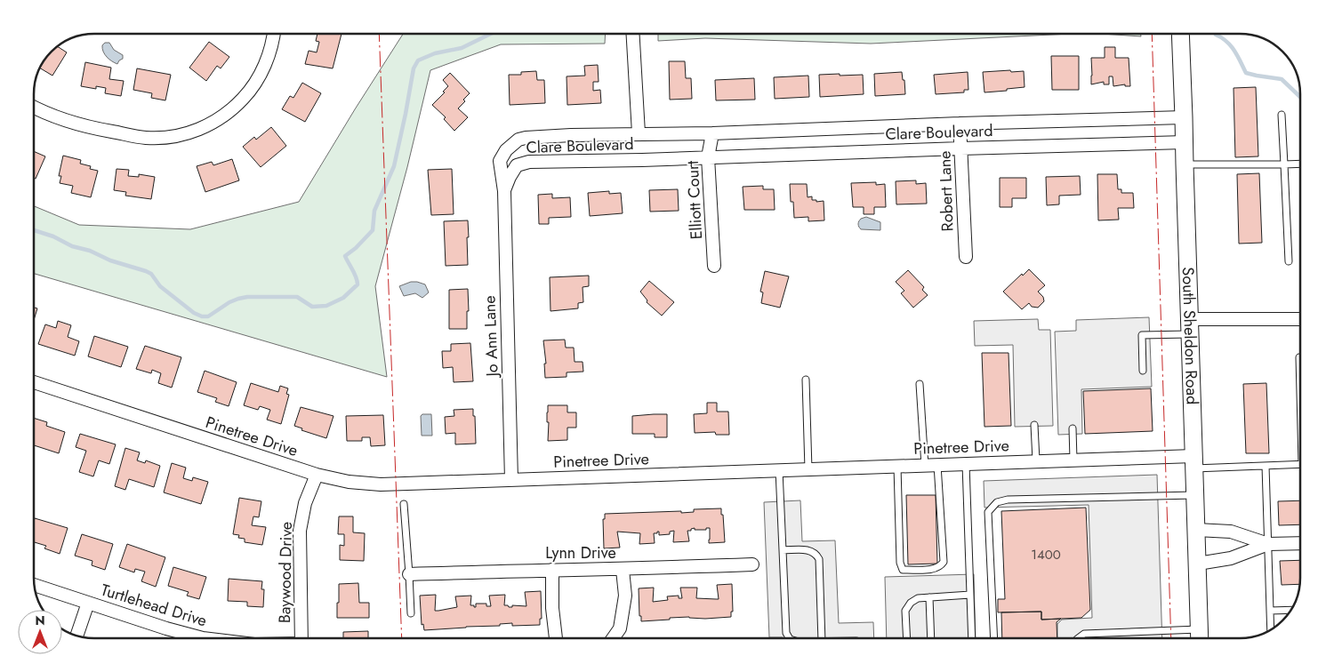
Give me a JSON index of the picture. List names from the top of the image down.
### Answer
{
  "streets": {
    "main road": ["South Sheldon Road"],
    "street": [
      "Clare Boulevard",
      "Robert Lane",
      "Elliott Court",
      "Jo Ann Lane",
      "Pinetree Drive",
      "Lynn Drive",
      "Baywood Drive",
      "Turtlehead Drive"
    ]
  },
  "crossings": [
    ["Clare Boulevard", "Robert Lane"],
    ["Clare Boulevard", "Elliott Court"],
    ["Clare Boulevard", "Jo Ann Lane"],
    ["Clare Boulevard", "South Sheldon Road"],
    ["Jo Ann Lane", "Pinetree Drive"],
    ["South Sheldon Road", "Pinetree Drive"],
    ["Pinetree Drive", "Baywood Drive"]
  ],
  "house_numbers": ["1400"],
  "north": "top"
}
